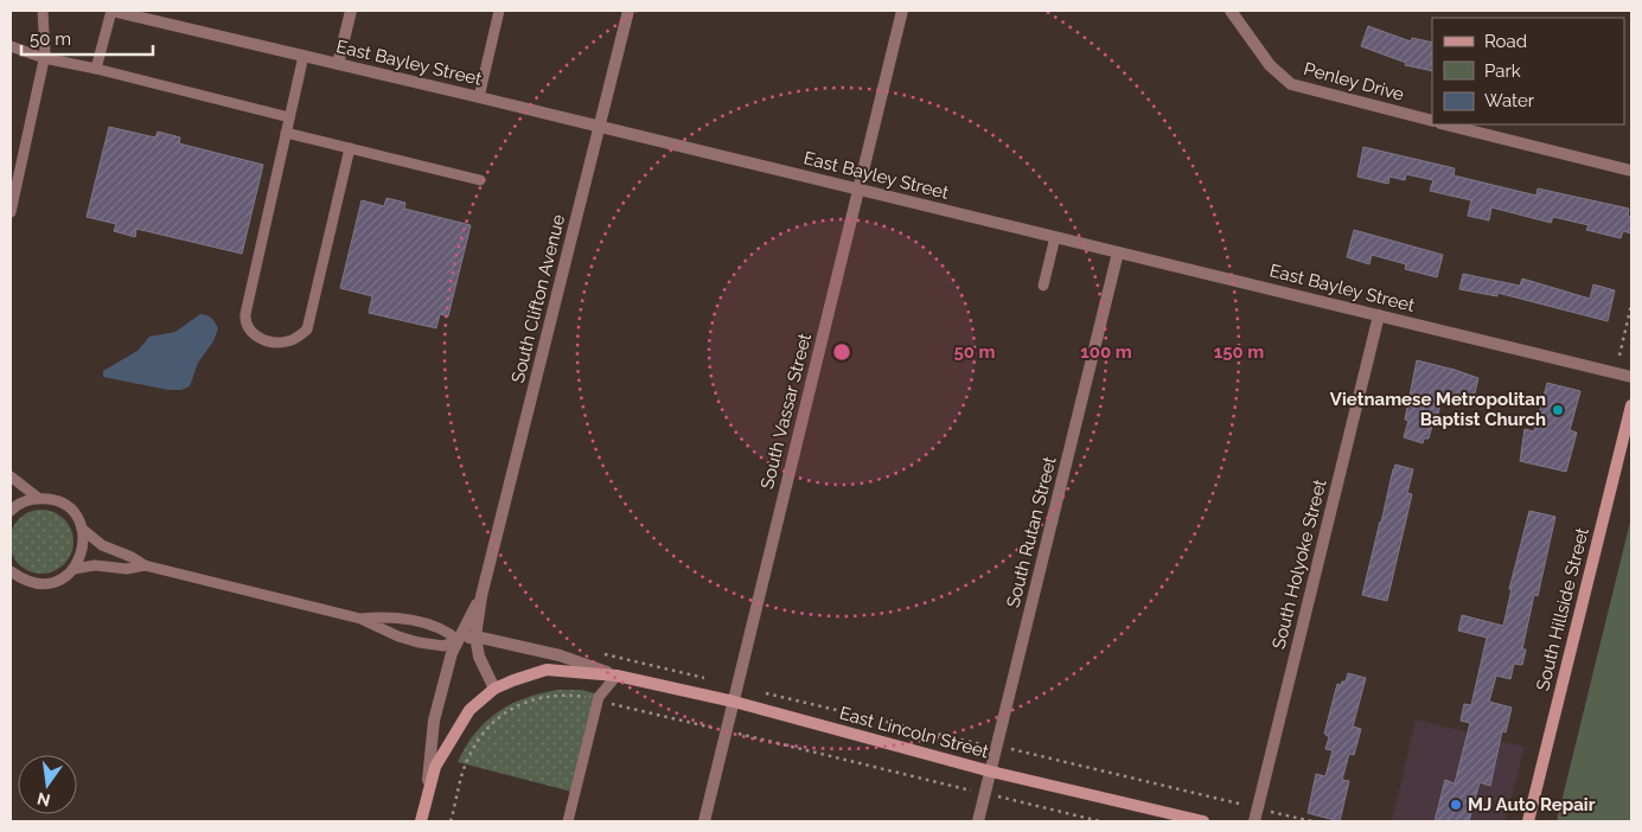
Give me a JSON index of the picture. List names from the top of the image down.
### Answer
{
  "streets": {
    "street": [
      "East Bayley Street",
      "Penley Drive",
      "South Clifton Avenue",
      "South Vassar Street",
      "South Rutan Street",
      "South Holyoke Street",
      "South Hillside Street",
      "East Lincoln Street"
    ]
  },
  "crossings": [
    ["East Bayley Street", "South Clifton Avenue"],
    ["East Bayley Street", "South Vassar Street"],
    ["East Bayley Street", "South Rutan Street"],
    ["East Bayley Street", "South Holyoke Street"],
    ["South Clifton Avenue", "East Lincoln Street"],
    ["South Vassar Street", "East Lincoln Street"],
    ["South Rutan Street", "East Lincoln Street"]
  ],
  "places": ["Vietnamese Metropolitan Baptist Church", "MJ Auto Repair"],
  "legend": ["Road", "Park", "Water"],
  "scale_bar": "50 m",
  "north": "bottom",
  "rings": ["50 m", "100 m", "150 m"]
}
